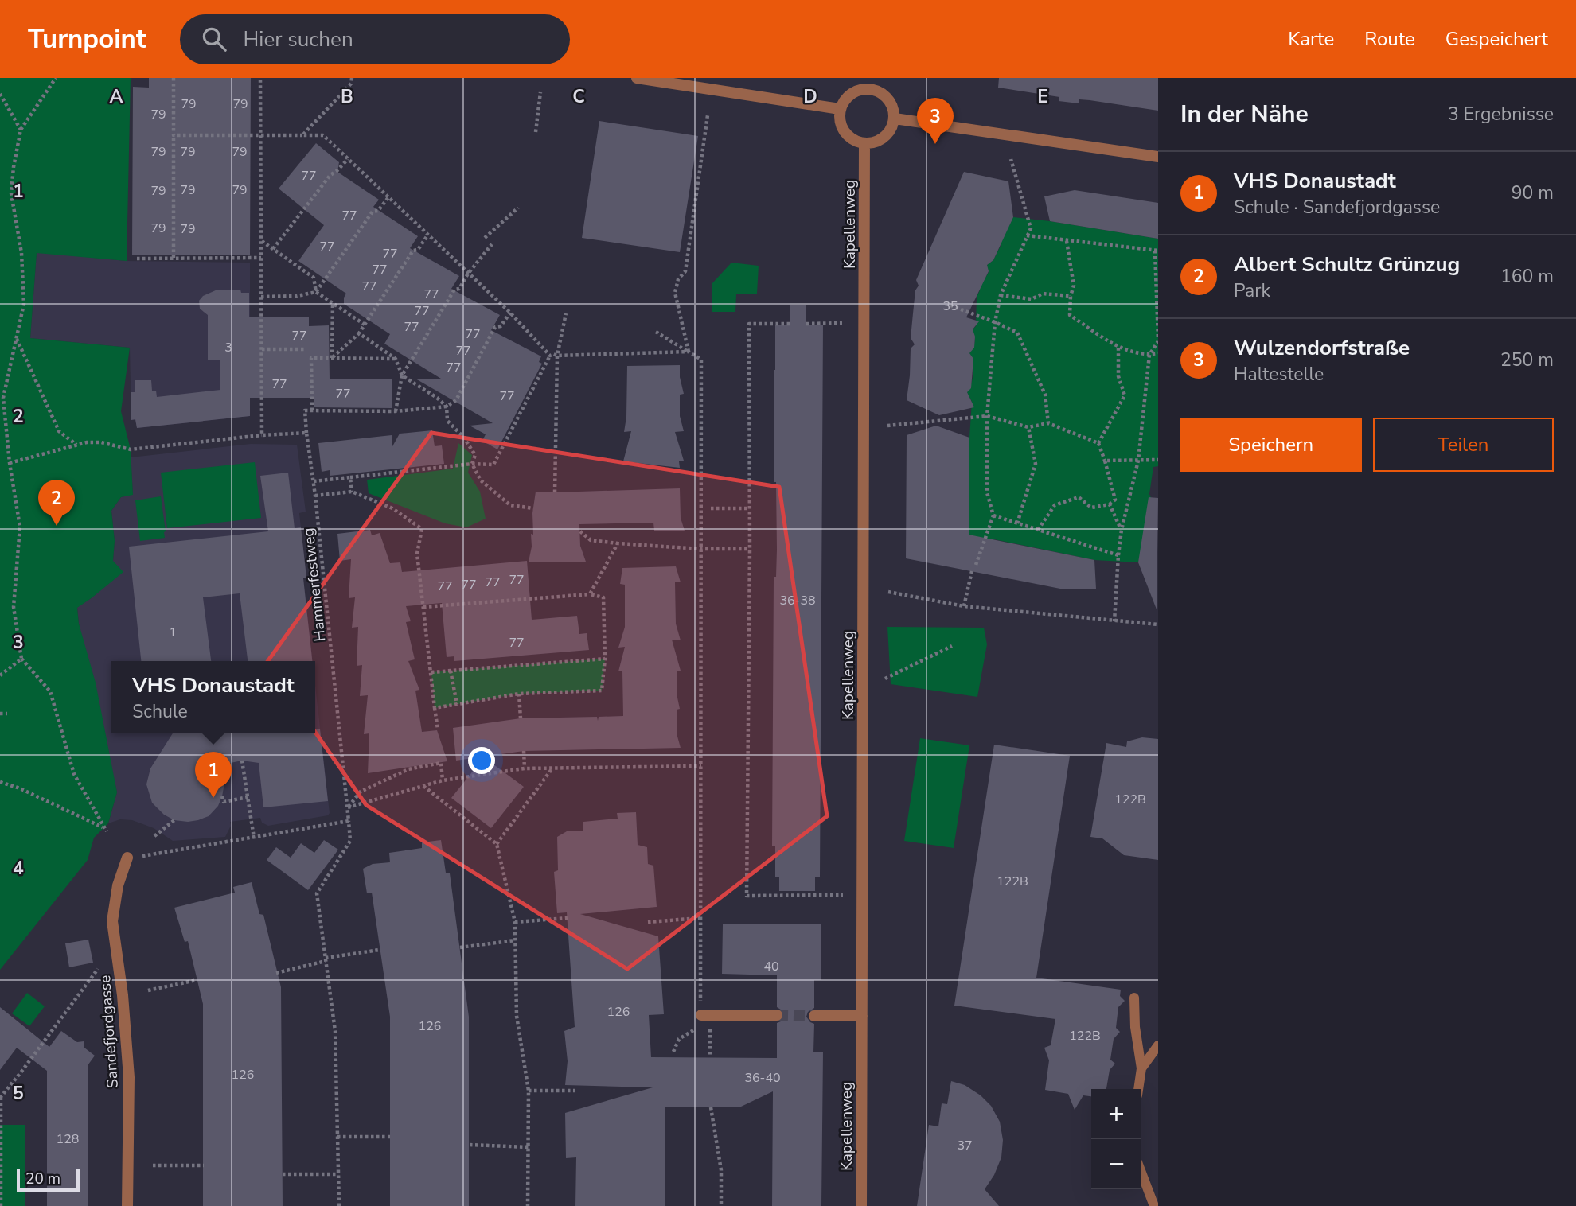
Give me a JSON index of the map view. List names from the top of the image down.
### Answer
{
  "streets": {
    "street": ["Kapellenweg", "Sandefjordgasse"],
    "path": ["Hammerfestweg"]
  },
  "house_numbers": [
    "79",
    "79",
    "79",
    "79",
    "79",
    "79",
    "77",
    "79",
    "79",
    "79",
    "77",
    "79",
    "79",
    "77",
    "77",
    "77",
    "77",
    "77",
    "35",
    "77",
    "77",
    "77",
    "77",
    "3",
    "77",
    "77",
    "77",
    "77",
    "77",
    "77",
    "77",
    "77",
    "77",
    "36-38",
    "1",
    "77",
    "122B",
    "122B",
    "40",
    "126",
    "126",
    "122B",
    "126",
    "36-40",
    "128",
    "37"
  ],
  "scale_bar": "20 m",
  "page": {
    "header": "Turnpoint",
    "search": "Hier suchen",
    "nav": ["Karte", "Route", "Gespeichert"],
    "heading": ["In der Nähe", "3 Ergebnisse"],
    "pins": ["3", "2", "1"],
    "list": [
      {
        "mark": "1",
        "name": "VHS Donaustadt",
        "note": "Schule · Sandefjordgasse",
        "value": "90 m"
      },
      {
        "mark": "2",
        "name": "Albert Schultz Grünzug",
        "note": "Park",
        "value": "160 m"
      },
      {
        "mark": "3",
        "name": "Wulzendorfstraße",
        "note": "Haltestelle",
        "value": "250 m"
      }
    ],
    "buttons": ["Speichern", "Teilen"],
    "popup": ["VHS Donaustadt", "Schule"],
    "map_buttons": ["+", "−"],
    "scale": "20 m"
  },
  "grid": {
    "columns": [
      "A",
      "B",
      "C",
      "D",
      "E"
    ],
    "rows": [
      "1",
      "2",
      "3",
      "4",
      "5"
    ]
  }
}
